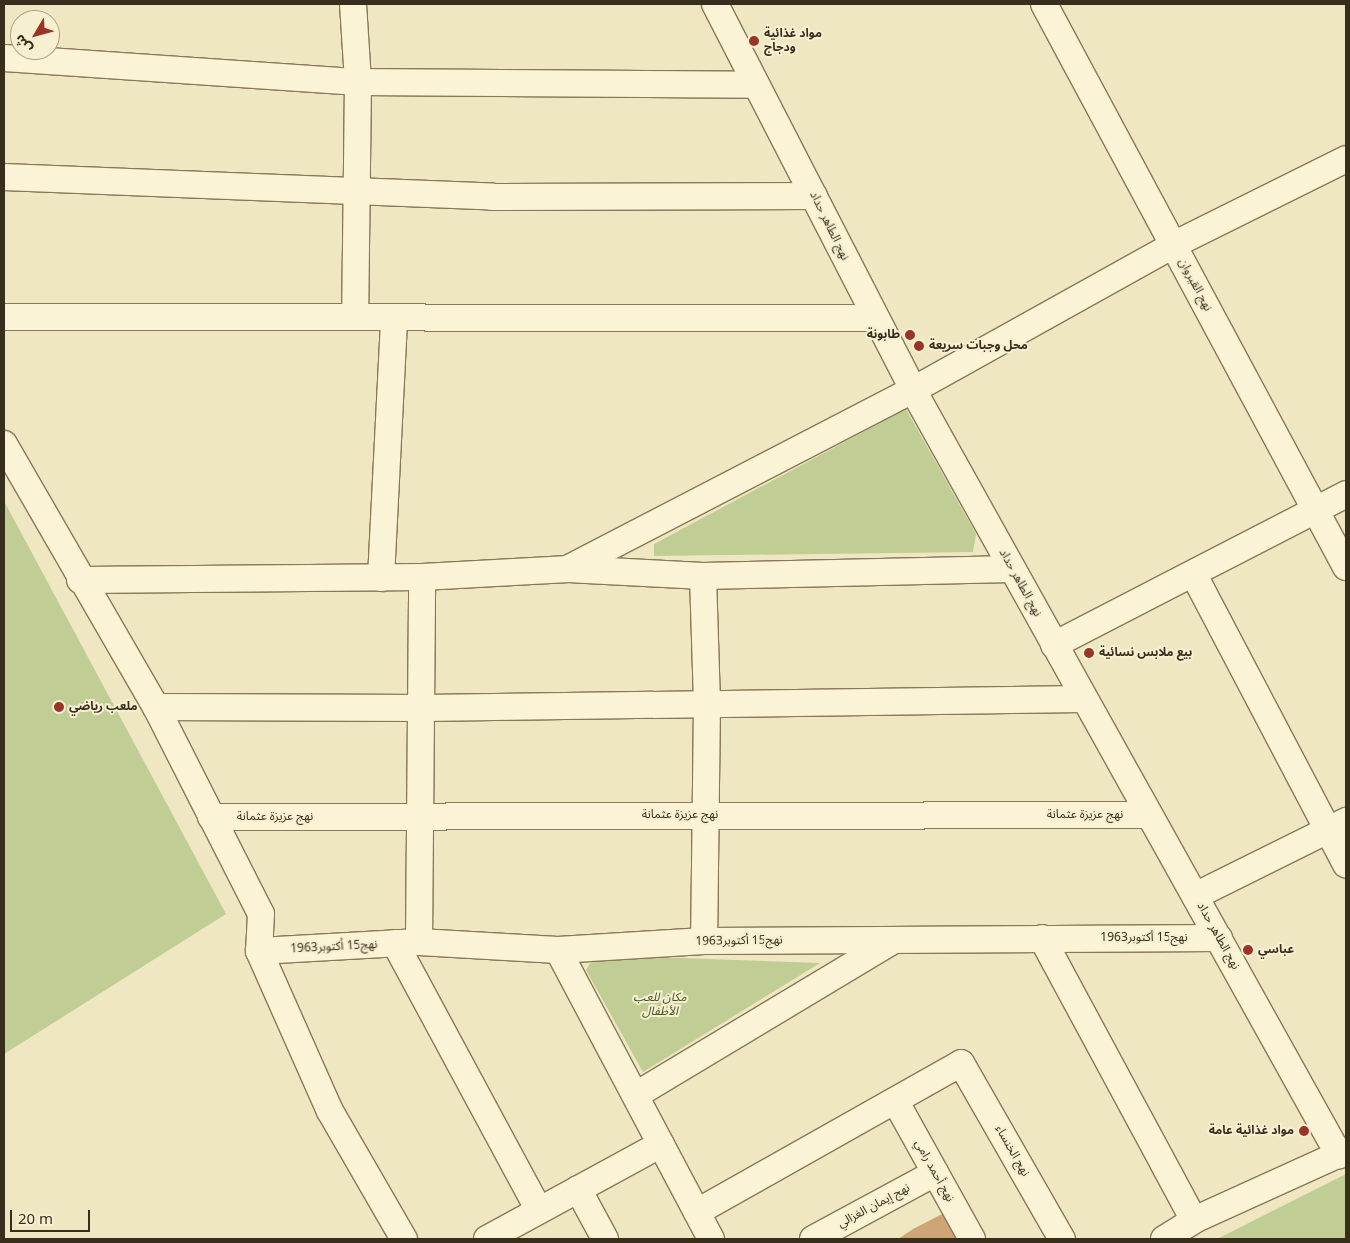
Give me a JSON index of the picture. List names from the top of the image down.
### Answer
{
  "streets": {
    "street": [
      "نهج الطاهر حداد",
      "نهج القيروان",
      "نهج عزيزة عثمانة",
      "نهج15 أكتوبر1963",
      "نهج الخنساء",
      "نهج أحمد رامي",
      "نهج إيمان الغزالي"
    ]
  },
  "crossings": [
    ["نهج الطاهر حداد", "نهج عزيزة عثمانة"],
    ["نهج الطاهر حداد", "نهج15 أكتوبر1963"],
    ["نهج الخنساء", "نهج أحمد رامي"],
    ["نهج أحمد رامي", "نهج إيمان الغزالي"]
  ],
  "parks": ["مكان للعب الأطفال"],
  "places": [
    "مواد غذائية ودجاج",
    "طابونة",
    "محل وجبات سريعة",
    "بيع ملابس نسائية",
    "ملعب رياضي",
    "عباسي",
    "مواد غذائية عامة"
  ],
  "scale_bar": "20 m",
  "north": "bottom left"
}
